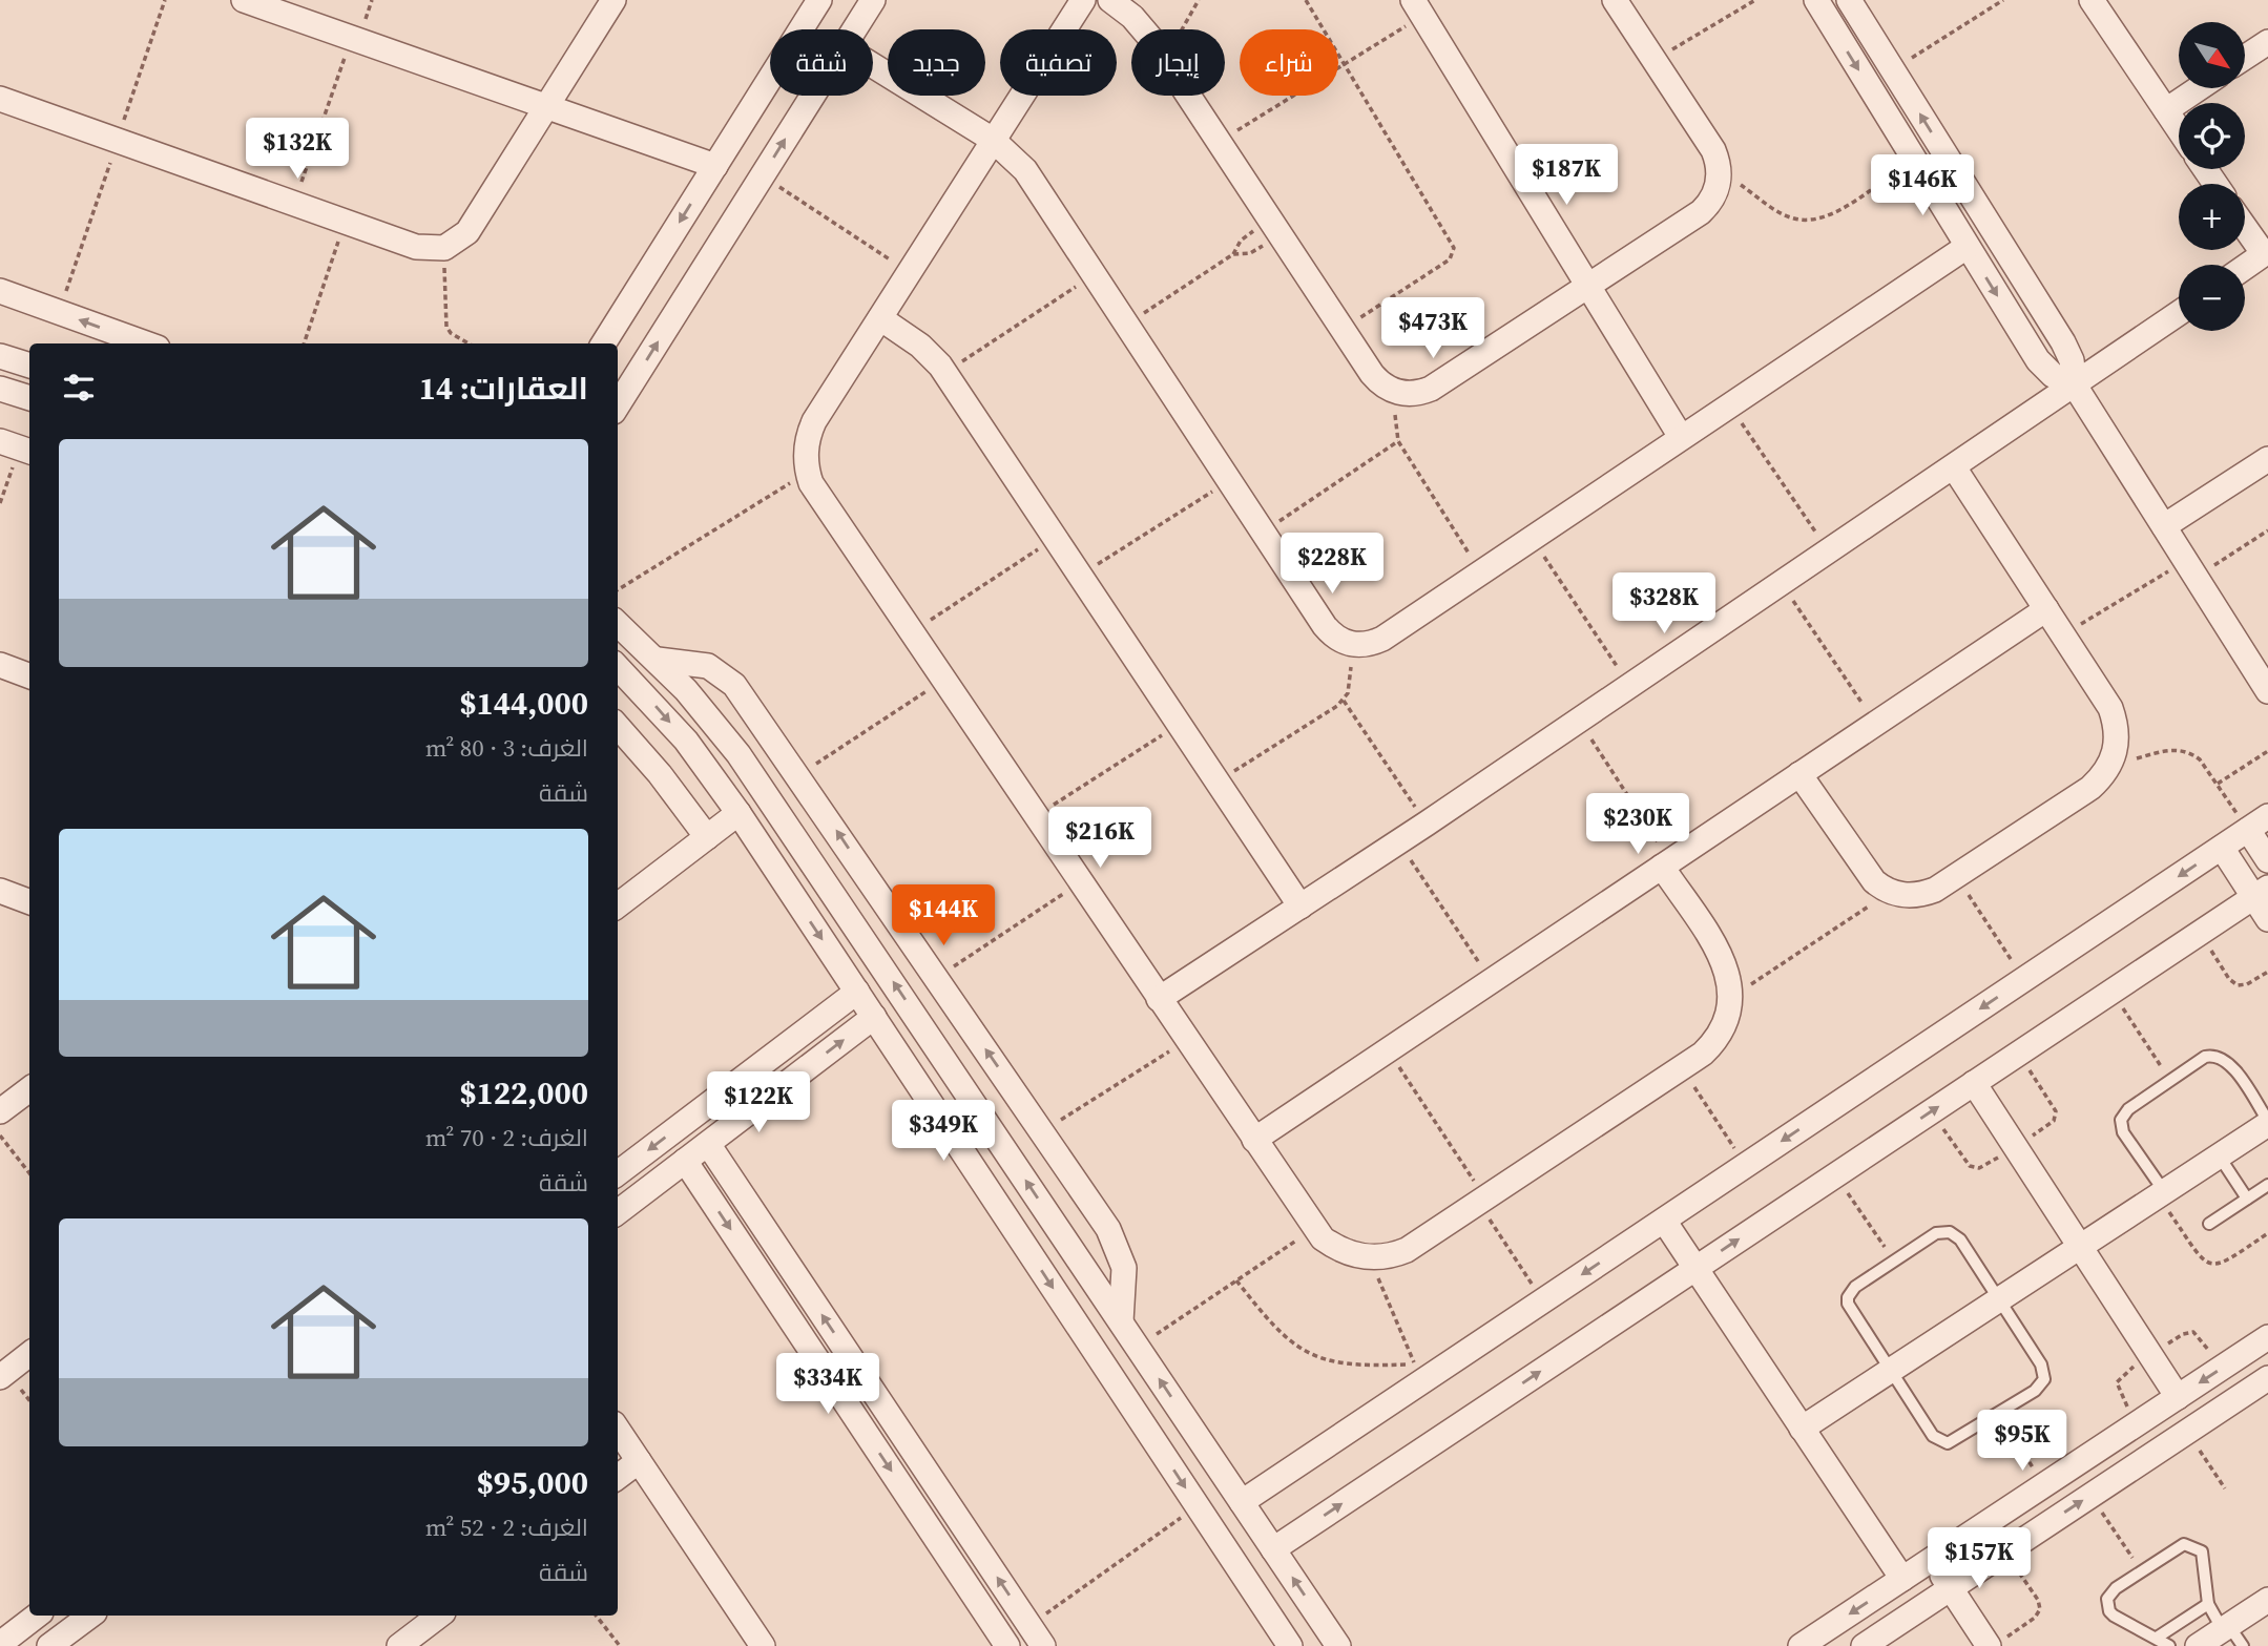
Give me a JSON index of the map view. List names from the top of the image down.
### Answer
{
  "north": "bottom right",
  "page": {
    "map_buttons": ["+", "−"],
    "chip": [
      "شراء",
      "إيجار",
      "تصفية",
      "جديد",
      "شقة"
    ],
    "price": [
      "$132K",
      "$187K",
      "$146K",
      "$473K",
      "$228K",
      "$328K",
      "$230K",
      "$216K",
      "$144K",
      "$122K",
      "$349K",
      "$334K",
      "$95K",
      "$157K"
    ],
    "heading": "العقارات: 14",
    "list": [
      {
        "name": "$144,000",
        "note": "الغرف: 3 · 80 m² · شقة"
      },
      {
        "name": "$122,000",
        "note": "الغرف: 2 · 70 m² · شقة"
      },
      {
        "name": "$95,000",
        "note": "الغرف: 2 · 52 m² · شقة"
      }
    ]
  }
}
